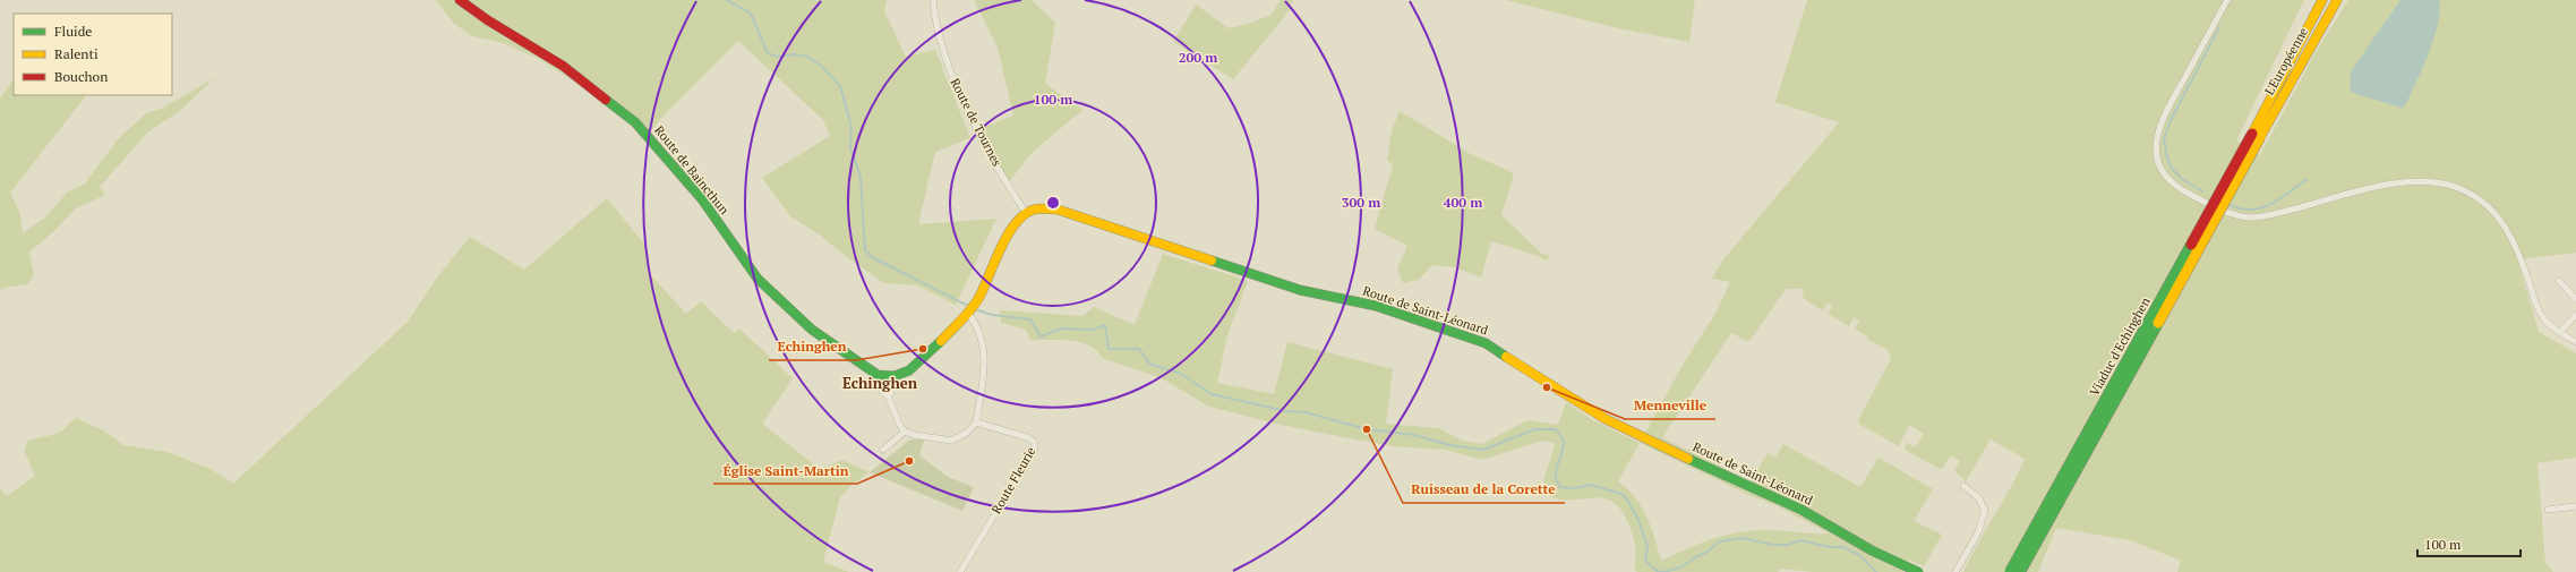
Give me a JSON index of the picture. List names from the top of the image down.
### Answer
{
  "streets": {
    "main road": [
      "L'Européenne",
      "Route de Baincthun",
      "Route de Saint-Léonard",
      "Viaduc d'Echinghen"
    ],
    "street": ["Route de Tournes", "Route Fleurie"]
  },
  "crossings": [
    ["L'Européenne", "Viaduc d'Echinghen"],
    ["Route de Tournes", "Route de Saint-Léonard"]
  ],
  "districts": ["Echinghen"],
  "places": [
    "Echinghen",
    "Menneville",
    "Ruisseau de la Corette",
    "Église Saint-Martin"
  ],
  "legend": ["Fluide", "Ralenti", "Bouchon"],
  "scale_bar": "100 m",
  "rings": [
    "200 m",
    "100 m",
    "300 m",
    "400 m"
  ]
}
